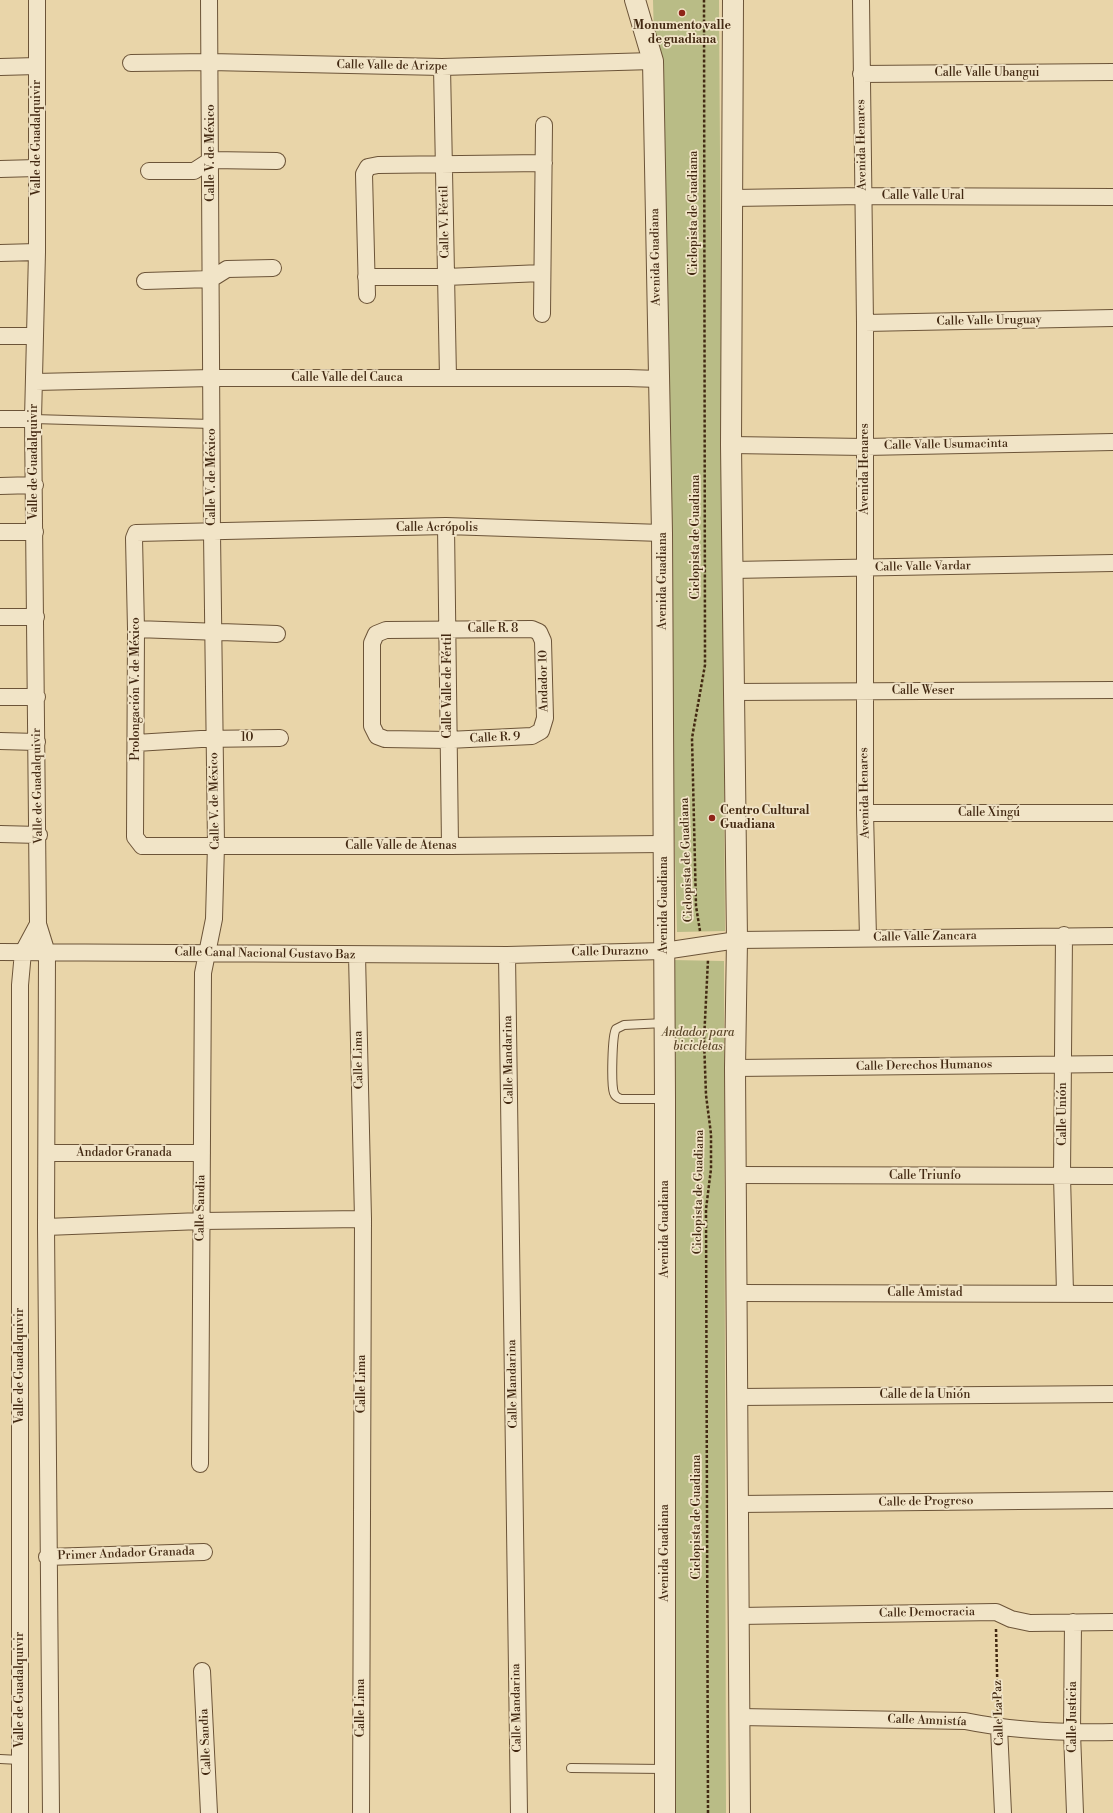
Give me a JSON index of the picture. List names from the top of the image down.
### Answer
{
  "streets": {
    "street": [
      "Calle Valle de Arizpe",
      "Calle Valle Ubangui",
      "Valle de Guadalquivir",
      "Avenida Henares",
      "Calle V. de México",
      "Calle Valle Ural",
      "Calle V. Fértil",
      "Avenida Guadiana",
      "Calle Valle Uruguay",
      "Calle Valle del Cauca",
      "Calle Valle Usumacinta",
      "Calle Acrópolis",
      "Calle Valle Vardar",
      "Calle R. 8",
      "Andador 10",
      "Calle Valle de Fértil",
      "Prolongación V. de México",
      "Calle Weser",
      "10",
      "Calle R. 9",
      "Calle Xingú",
      "Calle Valle de Atenas",
      "Calle Valle Zancara",
      "Calle Durazno",
      "Calle Canal Nacional Gustavo Baz",
      "Calle Lima",
      "Calle Mandarina",
      "Calle Derechos Humanos",
      "Calle Unión",
      "Andador Granada",
      "Calle Triunfo",
      "Calle Sandia",
      "Calle Amistad",
      "Calle de la Unión",
      "Calle de Progreso",
      "Primer Andador Granada",
      "Calle Democracia",
      "Calle La Paz",
      "Calle Justicia",
      "Calle Amnistía"
    ],
    "path": ["Ciclopista de Guadiana"]
  },
  "crossings": [
    ["Calle Valle de Arizpe", "Calle V. de México"],
    ["Calle Valle de Arizpe", "Calle V. Fértil"],
    ["Calle Valle de Arizpe", "Avenida Guadiana"],
    ["Calle Valle Ubangui", "Avenida Henares"],
    ["Valle de Guadalquivir", "Calle Valle del Cauca"],
    ["Valle de Guadalquivir", "Calle Canal Nacional Gustavo Baz"],
    ["Valle de Guadalquivir", "Andador Granada"],
    ["Valle de Guadalquivir", "Primer Andador Granada"],
    ["Avenida Henares", "Calle Valle Ural"],
    ["Avenida Henares", "Calle Valle Uruguay"],
    ["Avenida Henares", "Calle Valle Usumacinta"],
    ["Avenida Henares", "Calle Valle Vardar"],
    ["Avenida Henares", "Calle Weser"],
    ["Avenida Henares", "Calle Xingú"],
    ["Avenida Henares", "Calle Valle Zancara"],
    ["Calle V. de México", "Calle Valle del Cauca"],
    ["Calle V. de México", "Calle Acrópolis"],
    ["Calle V. de México", "10"],
    ["Calle V. de México", "Calle Valle de Atenas"],
    ["Calle V. de México", "Calle Canal Nacional Gustavo Baz"],
    ["Calle V. de México", "Calle Sandia"],
    ["Ciclopista de Guadiana", "Calle Durazno"],
    ["Calle V. Fértil", "Calle Valle del Cauca"],
    ["Avenida Guadiana", "Calle Valle del Cauca"],
    ["Avenida Guadiana", "Calle Acrópolis"],
    ["Avenida Guadiana", "Calle Valle de Atenas"],
    ["Avenida Guadiana", "Calle Durazno"],
    ["Calle Acrópolis", "Calle Valle de Fértil"],
    ["Calle Acrópolis", "Prolongación V. de México"],
    ["Calle R. 8", "Andador 10"],
    ["Calle R. 8", "Calle Valle de Fértil"],
    ["Calle R. 8", "Calle R. 9"],
    ["Andador 10", "Calle R. 9"],
    ["Calle Valle de Fértil", "Calle R. 9"],
    ["Calle Valle de Fértil", "Calle Valle de Atenas"],
    ["Prolongación V. de México", "Calle Valle de Atenas"],
    ["Calle Valle Zancara", "Calle Durazno"],
    ["Calle Valle Zancara", "Calle Unión"],
    ["Calle Durazno", "Calle Canal Nacional Gustavo Baz"],
    ["Calle Durazno", "Calle Mandarina"],
    ["Calle Canal Nacional Gustavo Baz", "Calle Lima"],
    ["Calle Canal Nacional Gustavo Baz", "Calle Mandarina"],
    ["Calle Canal Nacional Gustavo Baz", "Calle Sandia"],
    ["Calle Derechos Humanos", "Calle Unión"],
    ["Calle Unión", "Calle Triunfo"],
    ["Calle Unión", "Calle Amistad"],
    ["Andador Granada", "Calle Sandia"],
    ["Calle Democracia", "Calle La Paz"],
    ["Calle Democracia", "Calle Justicia"],
    ["Calle La Paz", "Calle Amnistía"],
    ["Calle Justicia", "Calle Amnistía"]
  ],
  "parks": ["Andador para bicicletas"],
  "places": ["Monumento valle de guadiana", "Centro Cultural Guadiana"]
}
